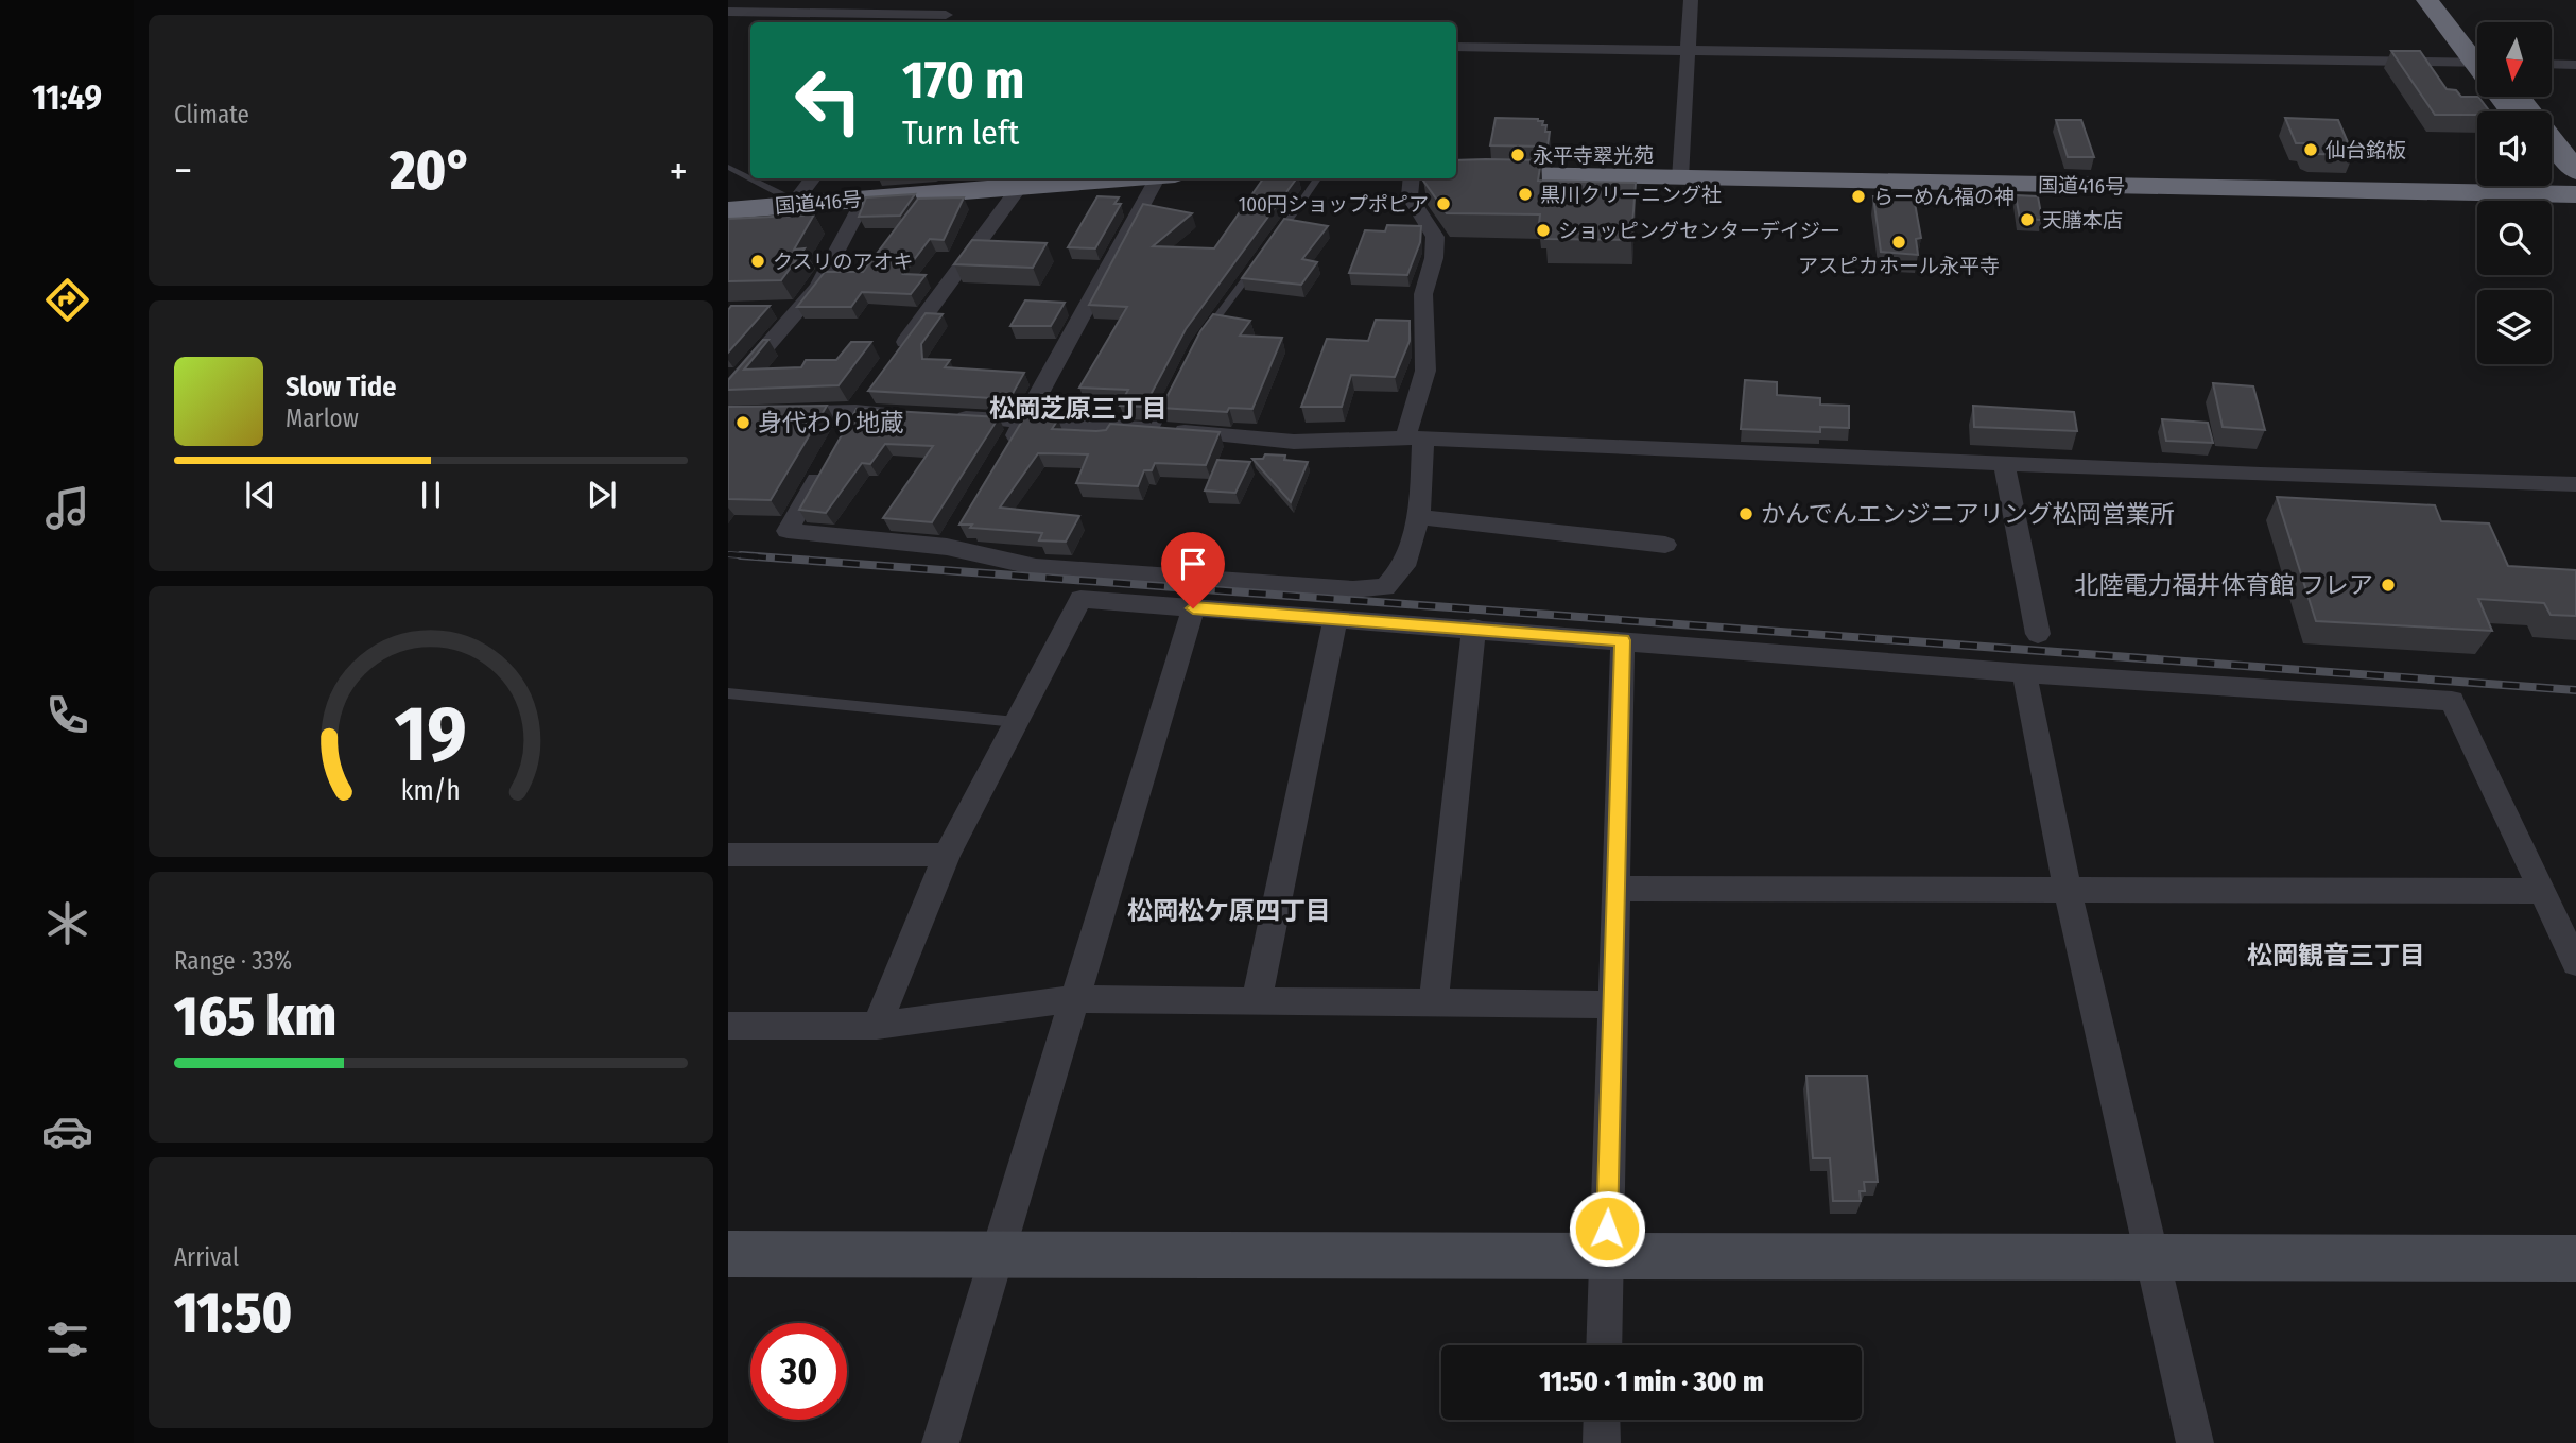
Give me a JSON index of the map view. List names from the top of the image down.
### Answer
{
  "streets": {
    "highway": ["国道416号"]
  },
  "districts": ["松岡芝原三丁目", "松岡松ケ原四丁目", "松岡観音三丁目"],
  "places": [
    "仙台銘板",
    "永平寺翠光苑",
    "黒川クリーニング社",
    "らーめん福の神",
    "100円ショップポピア",
    "天膳本店",
    "ショッピングセンターデイジー",
    "アスピカホール永平寺",
    "クスリのアオキ",
    "身代わり地蔵",
    "かんでんエンジニアリング松岡営業所",
    "北陸電力福井体育館 フレア"
  ],
  "north": "bottom",
  "page": {
    "tabs": "11:49",
    "tile": [
      "Climate",
      ["Range · 33%", "165 km"],
      ["Arrival", "11:50"]
    ],
    "turn": ["170 m", "Turn left"],
    "heat": ["−", "20°", "+"],
    "song": ["Slow Tide", "Marlow"],
    "limit": "30",
    "trip": "11:50 · 1 min · 300 m",
    "gauge": ["19", "km/h"]
  }
}
